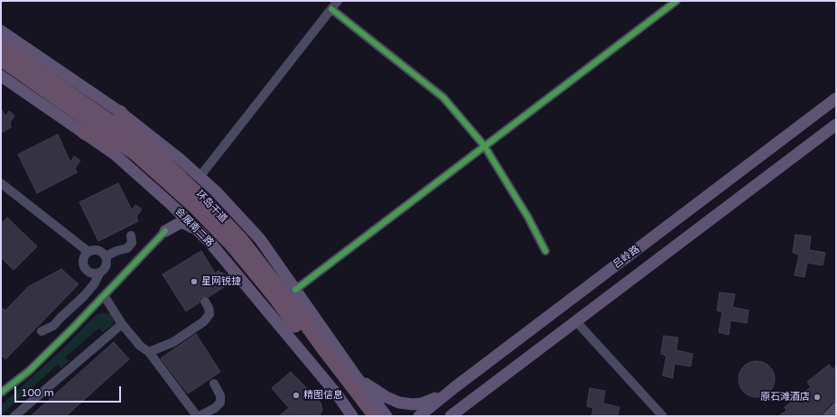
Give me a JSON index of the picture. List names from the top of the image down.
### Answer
{
  "streets": {
    "highway": ["环岛干道"],
    "main road": ["会展南二路", "吕岭路"]
  },
  "places": ["星网锐捷", "精图信息", "原石滩酒店"],
  "scale_bar": "100 m"
}
